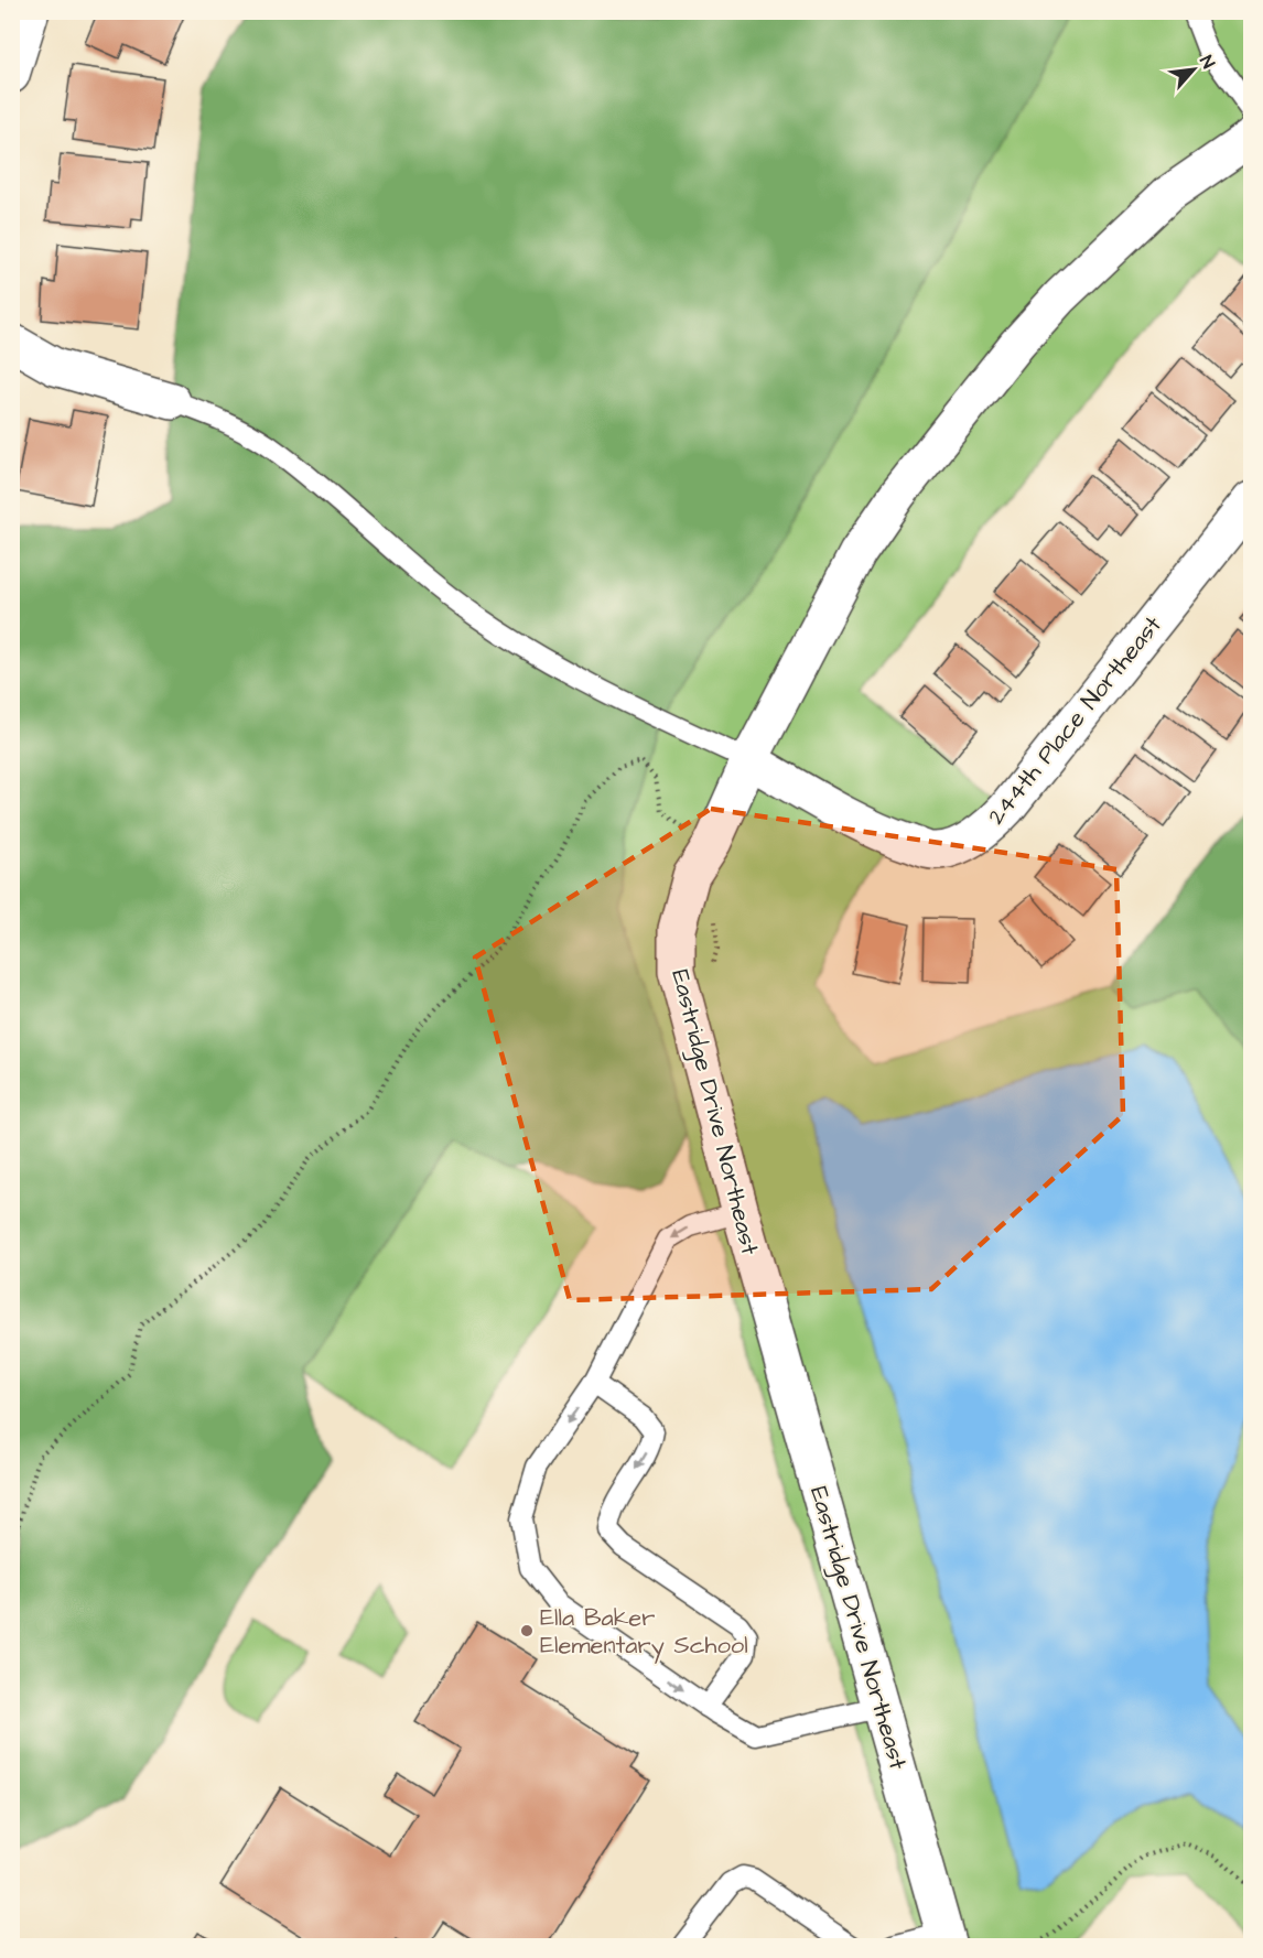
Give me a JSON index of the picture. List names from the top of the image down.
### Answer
{
  "streets": {
    "street": ["244th Place Northeast", "Eastridge Drive Northeast"]
  },
  "crossings": [
    ["244th Place Northeast", "Eastridge Drive Northeast"]
  ],
  "places": ["Ella Baker Elementary School"],
  "north": "top right"
}
